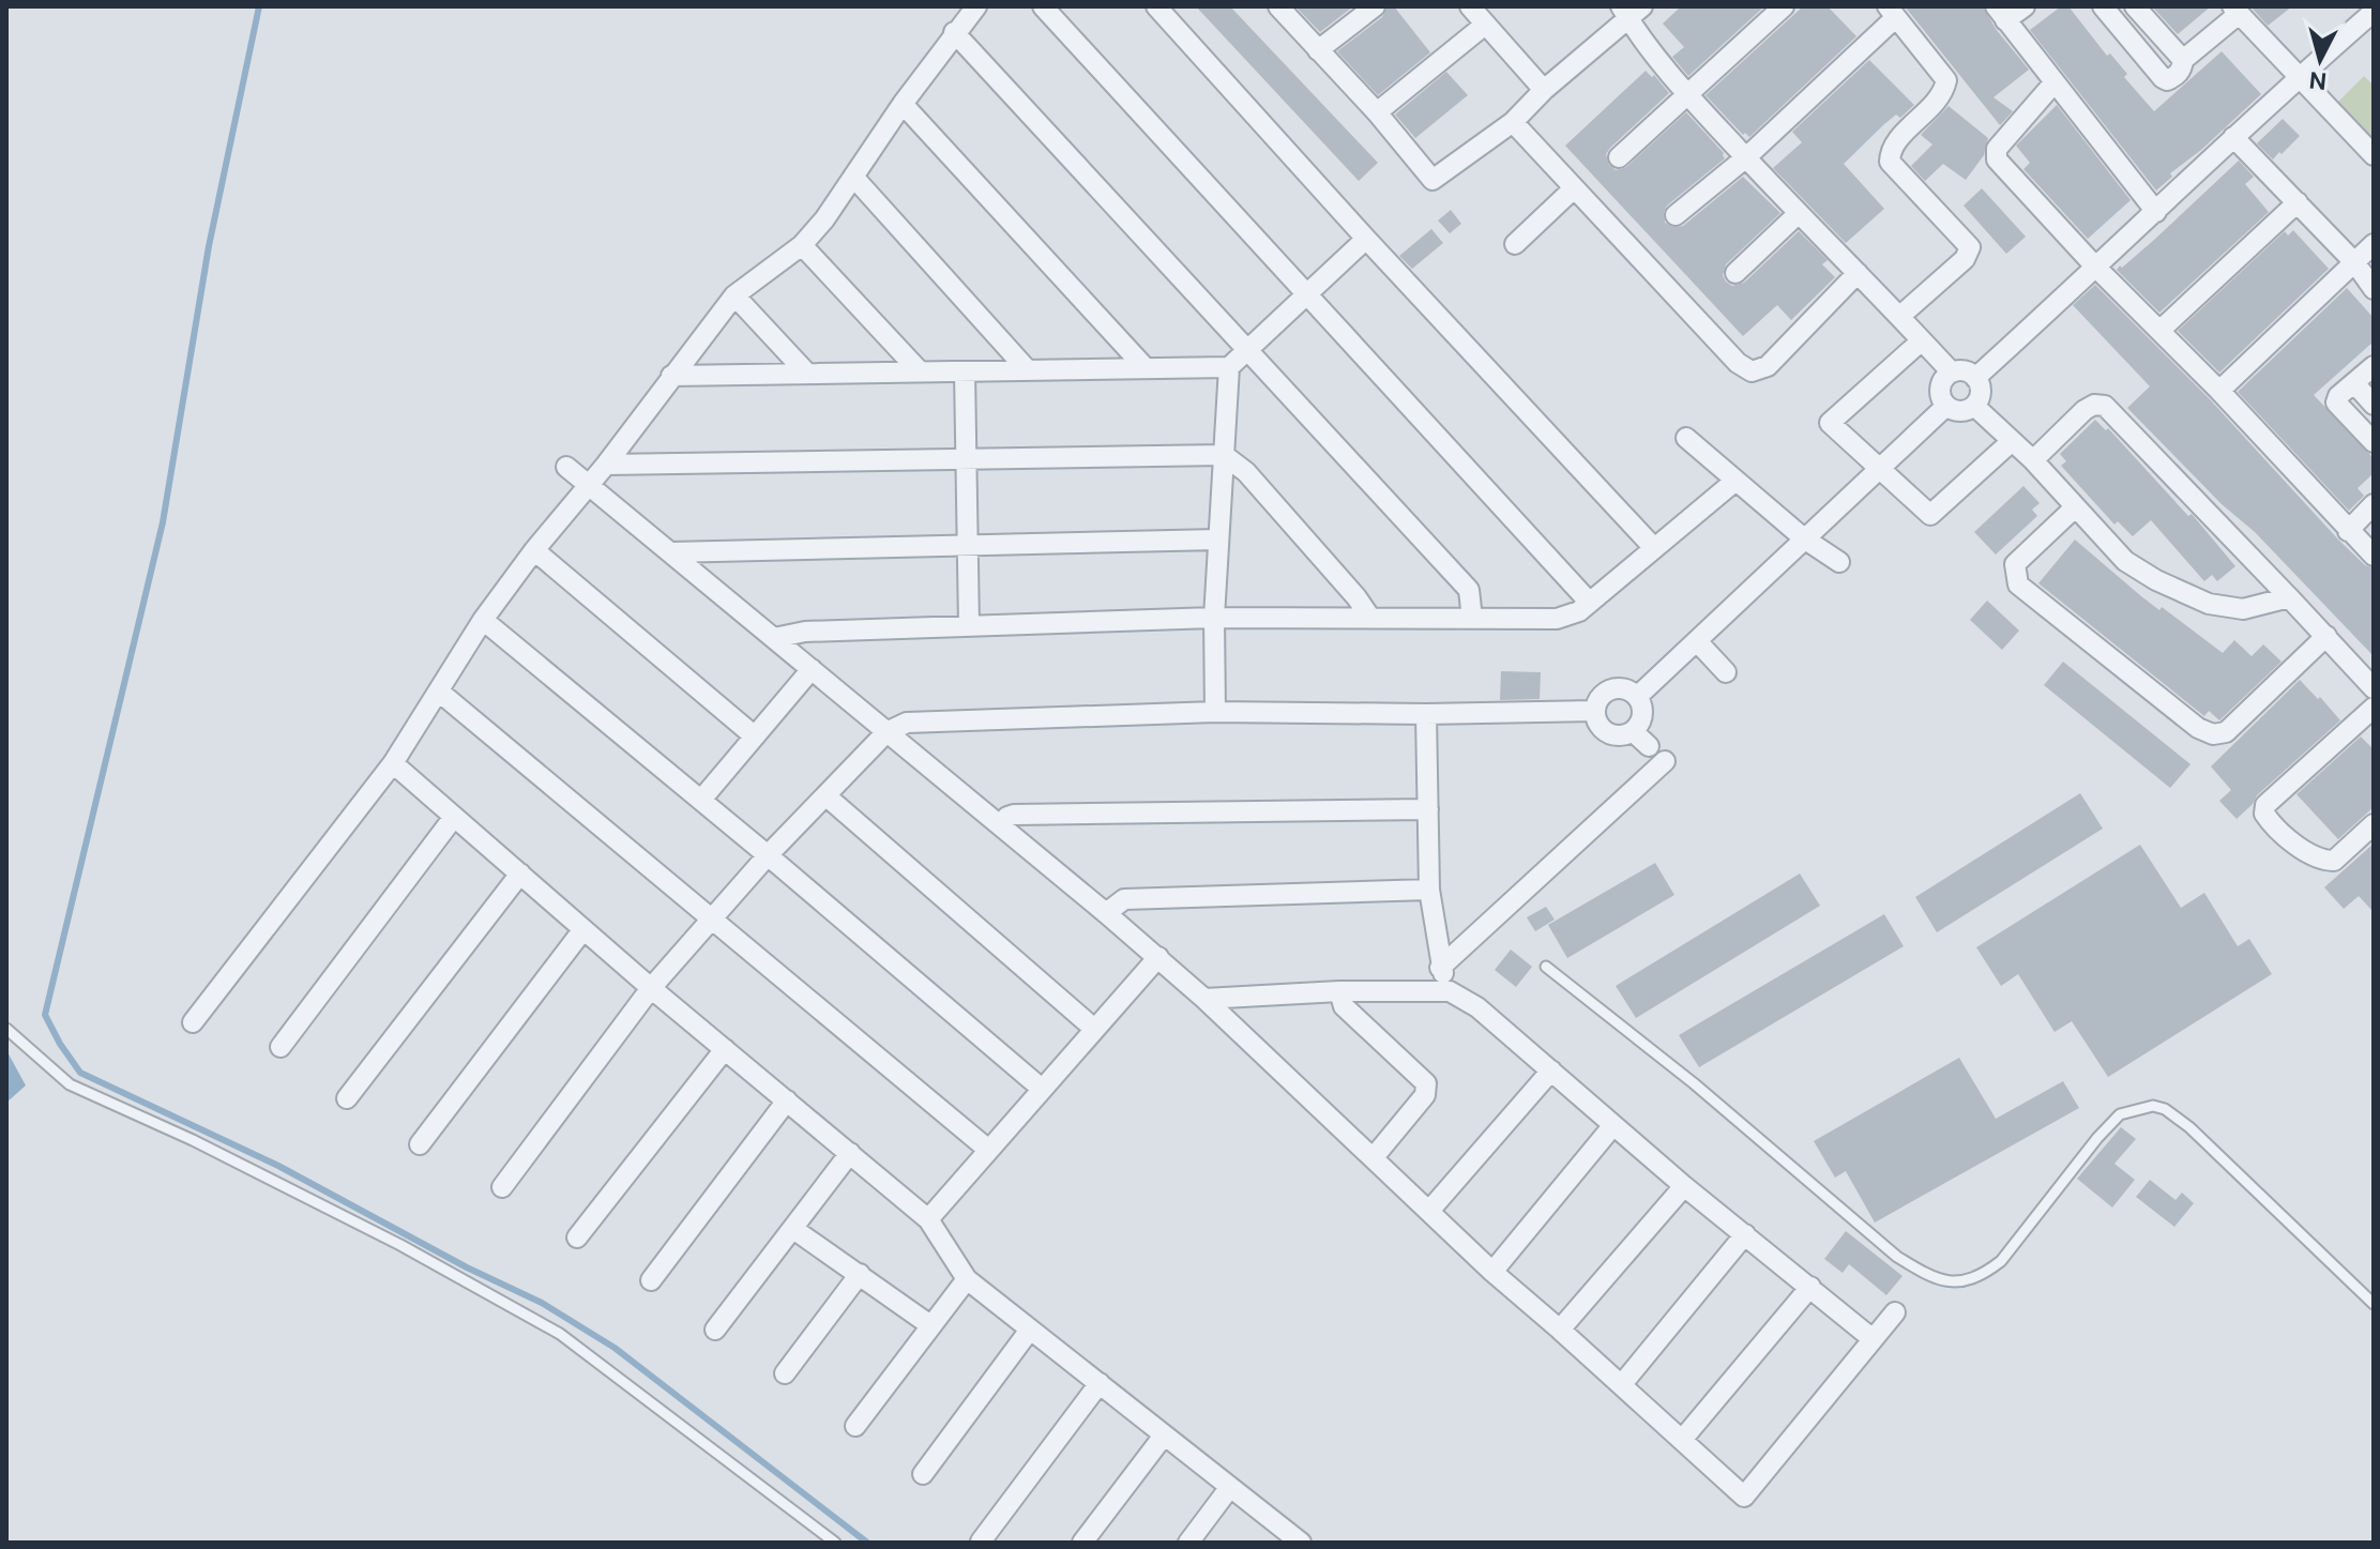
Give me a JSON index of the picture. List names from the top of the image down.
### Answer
{
  "north": "bottom"
}
